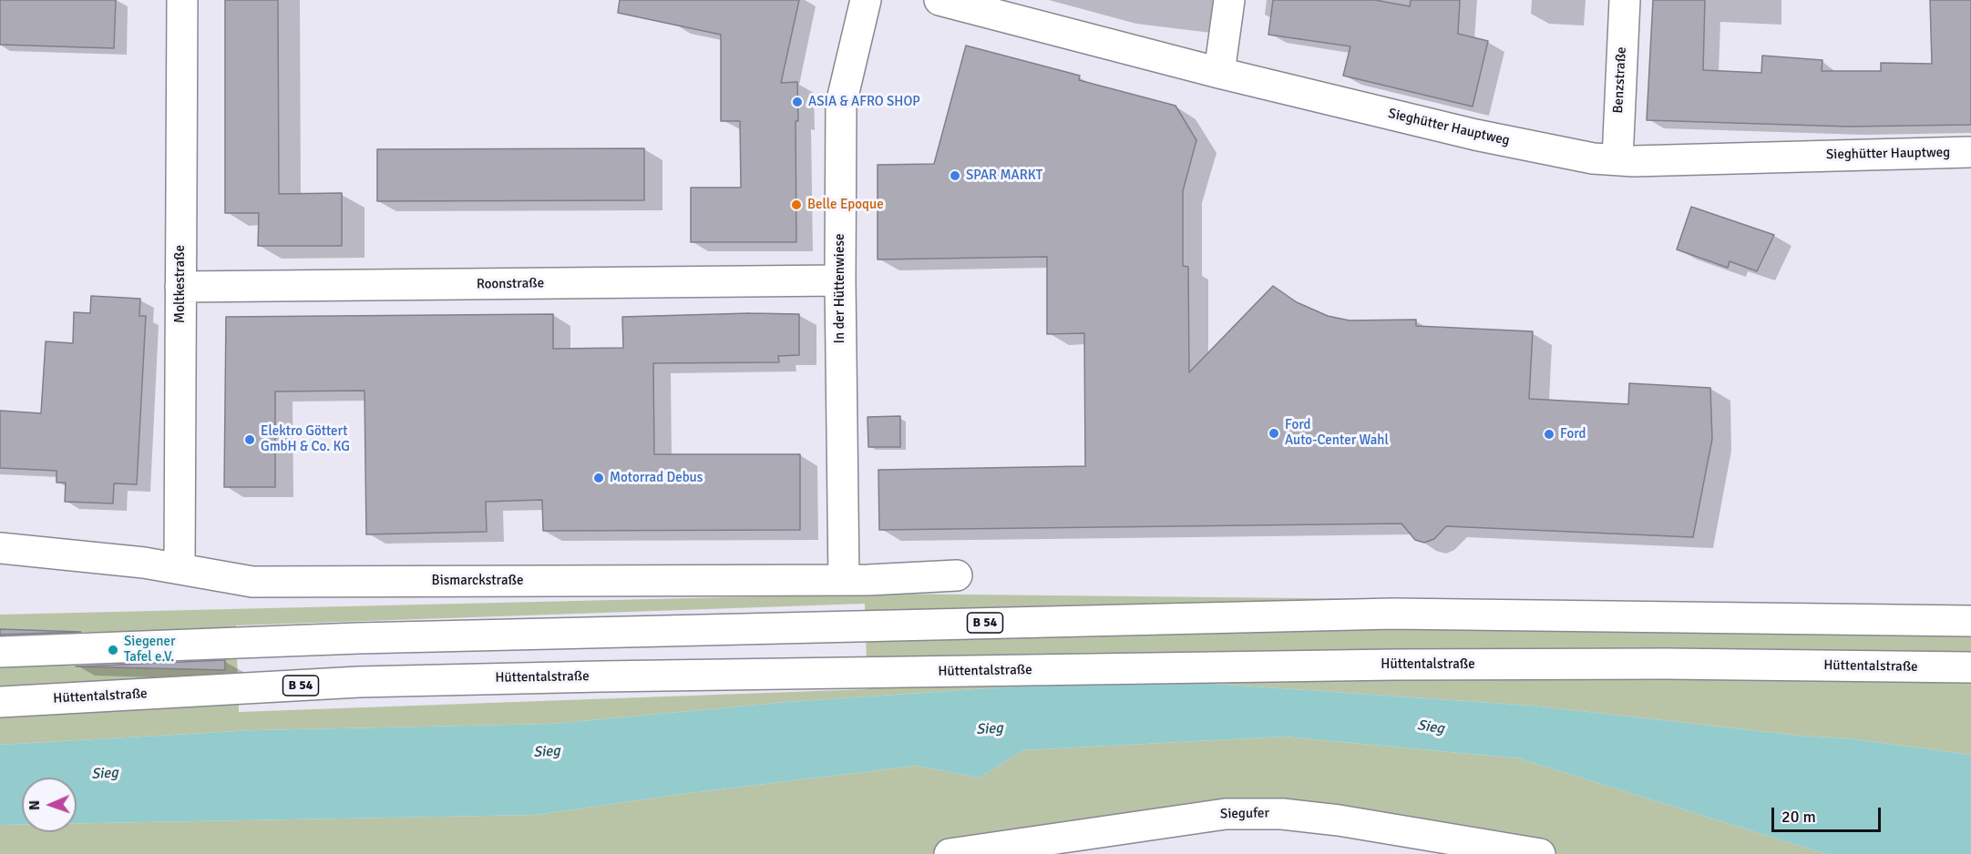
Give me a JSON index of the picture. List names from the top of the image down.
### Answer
{
  "streets": {
    "main road": [
      "Benzstraße",
      "Sieghütter Hauptweg",
      "Moltkestraße",
      "Roonstraße",
      "In der Hüttenwiese",
      "Bismarckstraße",
      "B 54",
      "Hüttentalstraße",
      "Siegufer"
    ]
  },
  "crossings": [
    ["Benzstraße", "Sieghütter Hauptweg"],
    ["Moltkestraße", "Roonstraße"],
    ["Moltkestraße", "Bismarckstraße"],
    ["Roonstraße", "In der Hüttenwiese"],
    ["In der Hüttenwiese", "Bismarckstraße"]
  ],
  "water": ["Sieg"],
  "places": [
    "ASIA & AFRO SHOP",
    "SPAR MARKT",
    "Belle Epoque",
    "Ford Auto-Center Wahl",
    "Ford",
    "Elektro Göttert GmbH & Co. KG",
    "Motorrad Debus",
    "Siegener Tafel e.V."
  ],
  "scale_bar": "20 m",
  "north": "left"
}
